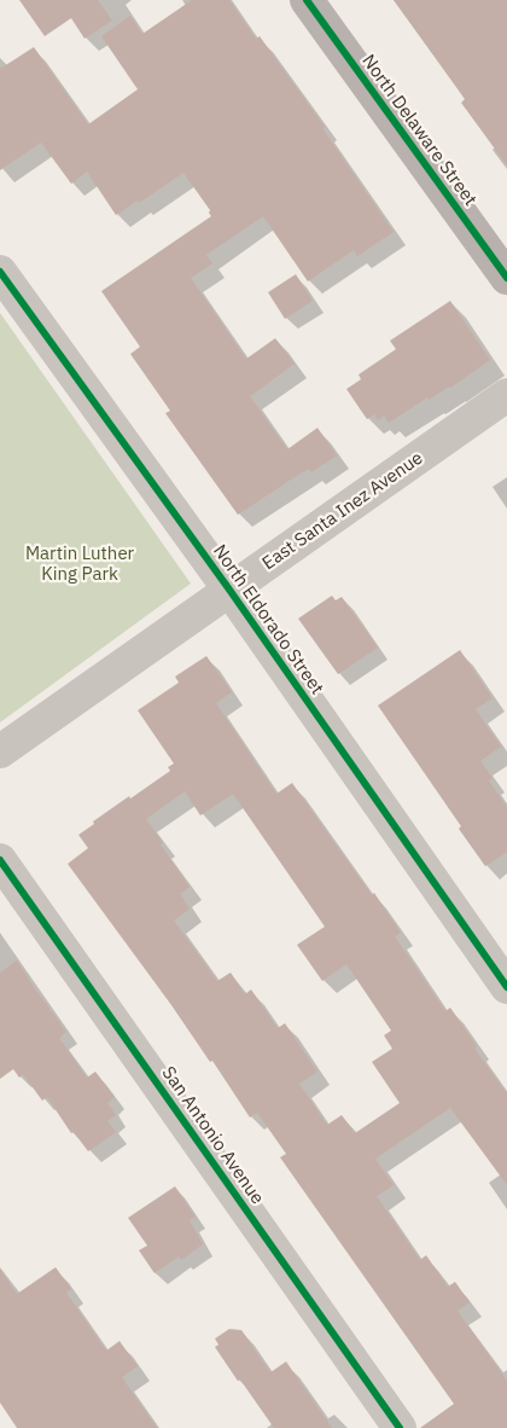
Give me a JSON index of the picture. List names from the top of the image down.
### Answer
{
  "streets": {
    "main road": ["North Delaware Street"],
    "street": ["East Santa Inez Avenue", "North Eldorado Street", "San Antonio Avenue"]
  },
  "crossings": [
    ["East Santa Inez Avenue", "North Eldorado Street"]
  ],
  "parks": ["Martin Luther King Park"]
}
